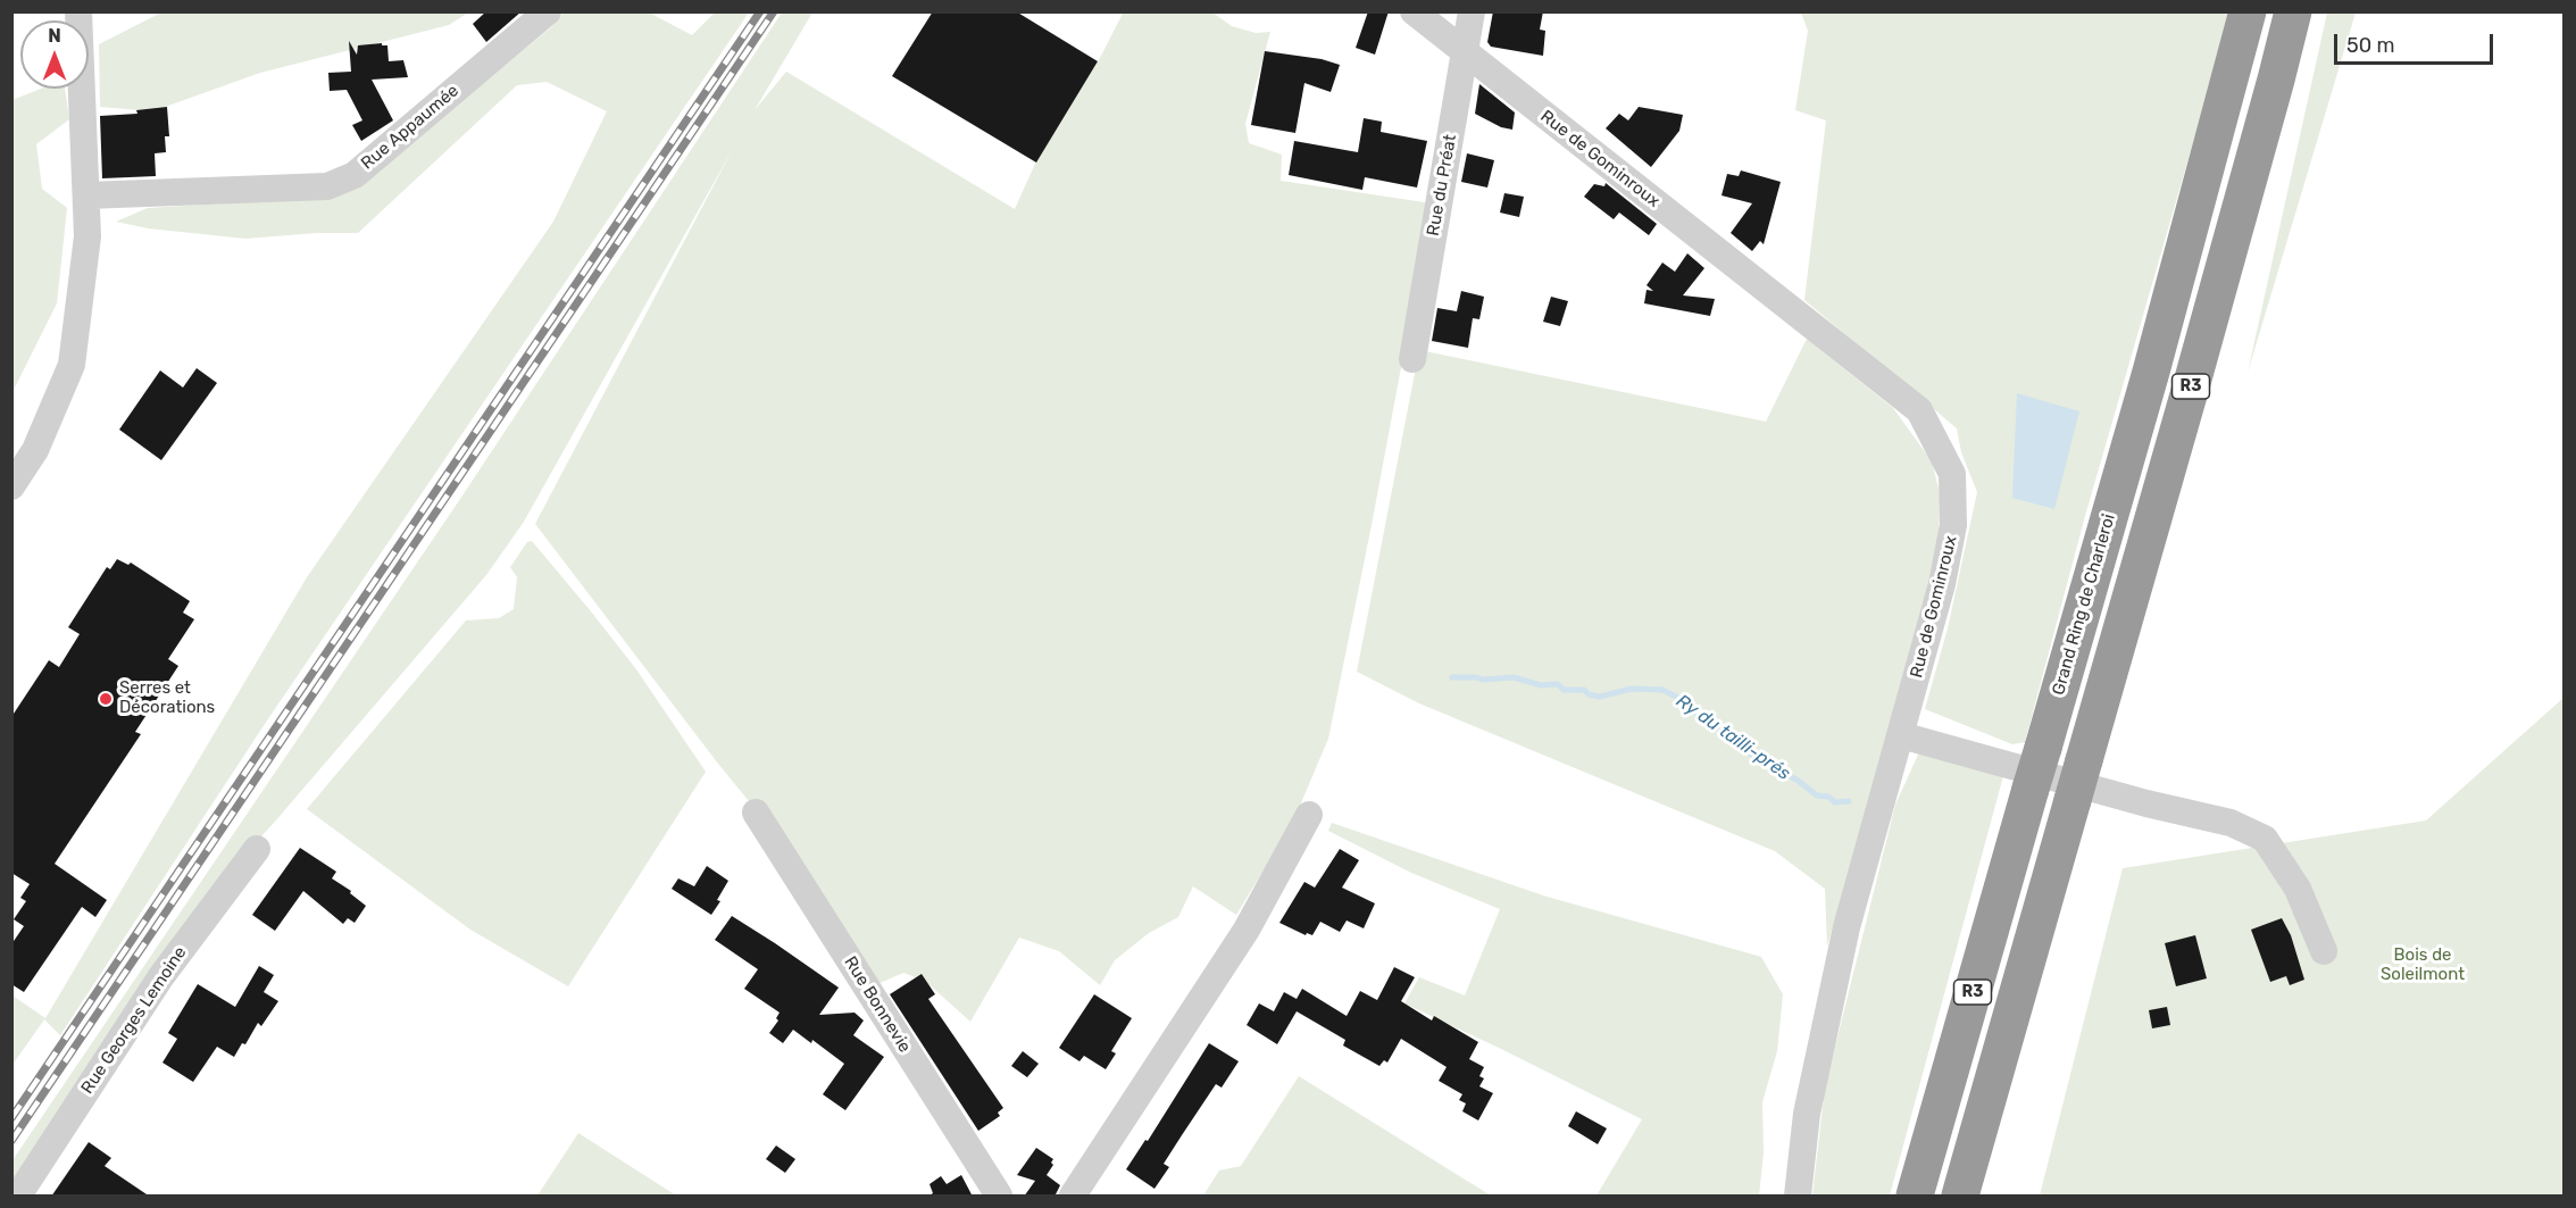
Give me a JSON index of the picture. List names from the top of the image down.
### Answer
{
  "streets": {
    "highway": ["R3", "Grand Ring de Charleroi"],
    "street": [
      "Rue Appaumée",
      "Rue de Gominroux",
      "Rue du Préat",
      "Rue Bonnevie",
      "Rue Georges Lemoine"
    ]
  },
  "crossings": [
    ["Rue de Gominroux", "Rue du Préat"]
  ],
  "water": ["Ry du tailli-prés"],
  "parks": ["Bois de Soleilmont"],
  "places": ["Serres et Décorations"],
  "scale_bar": "50 m",
  "north": "top"
}
